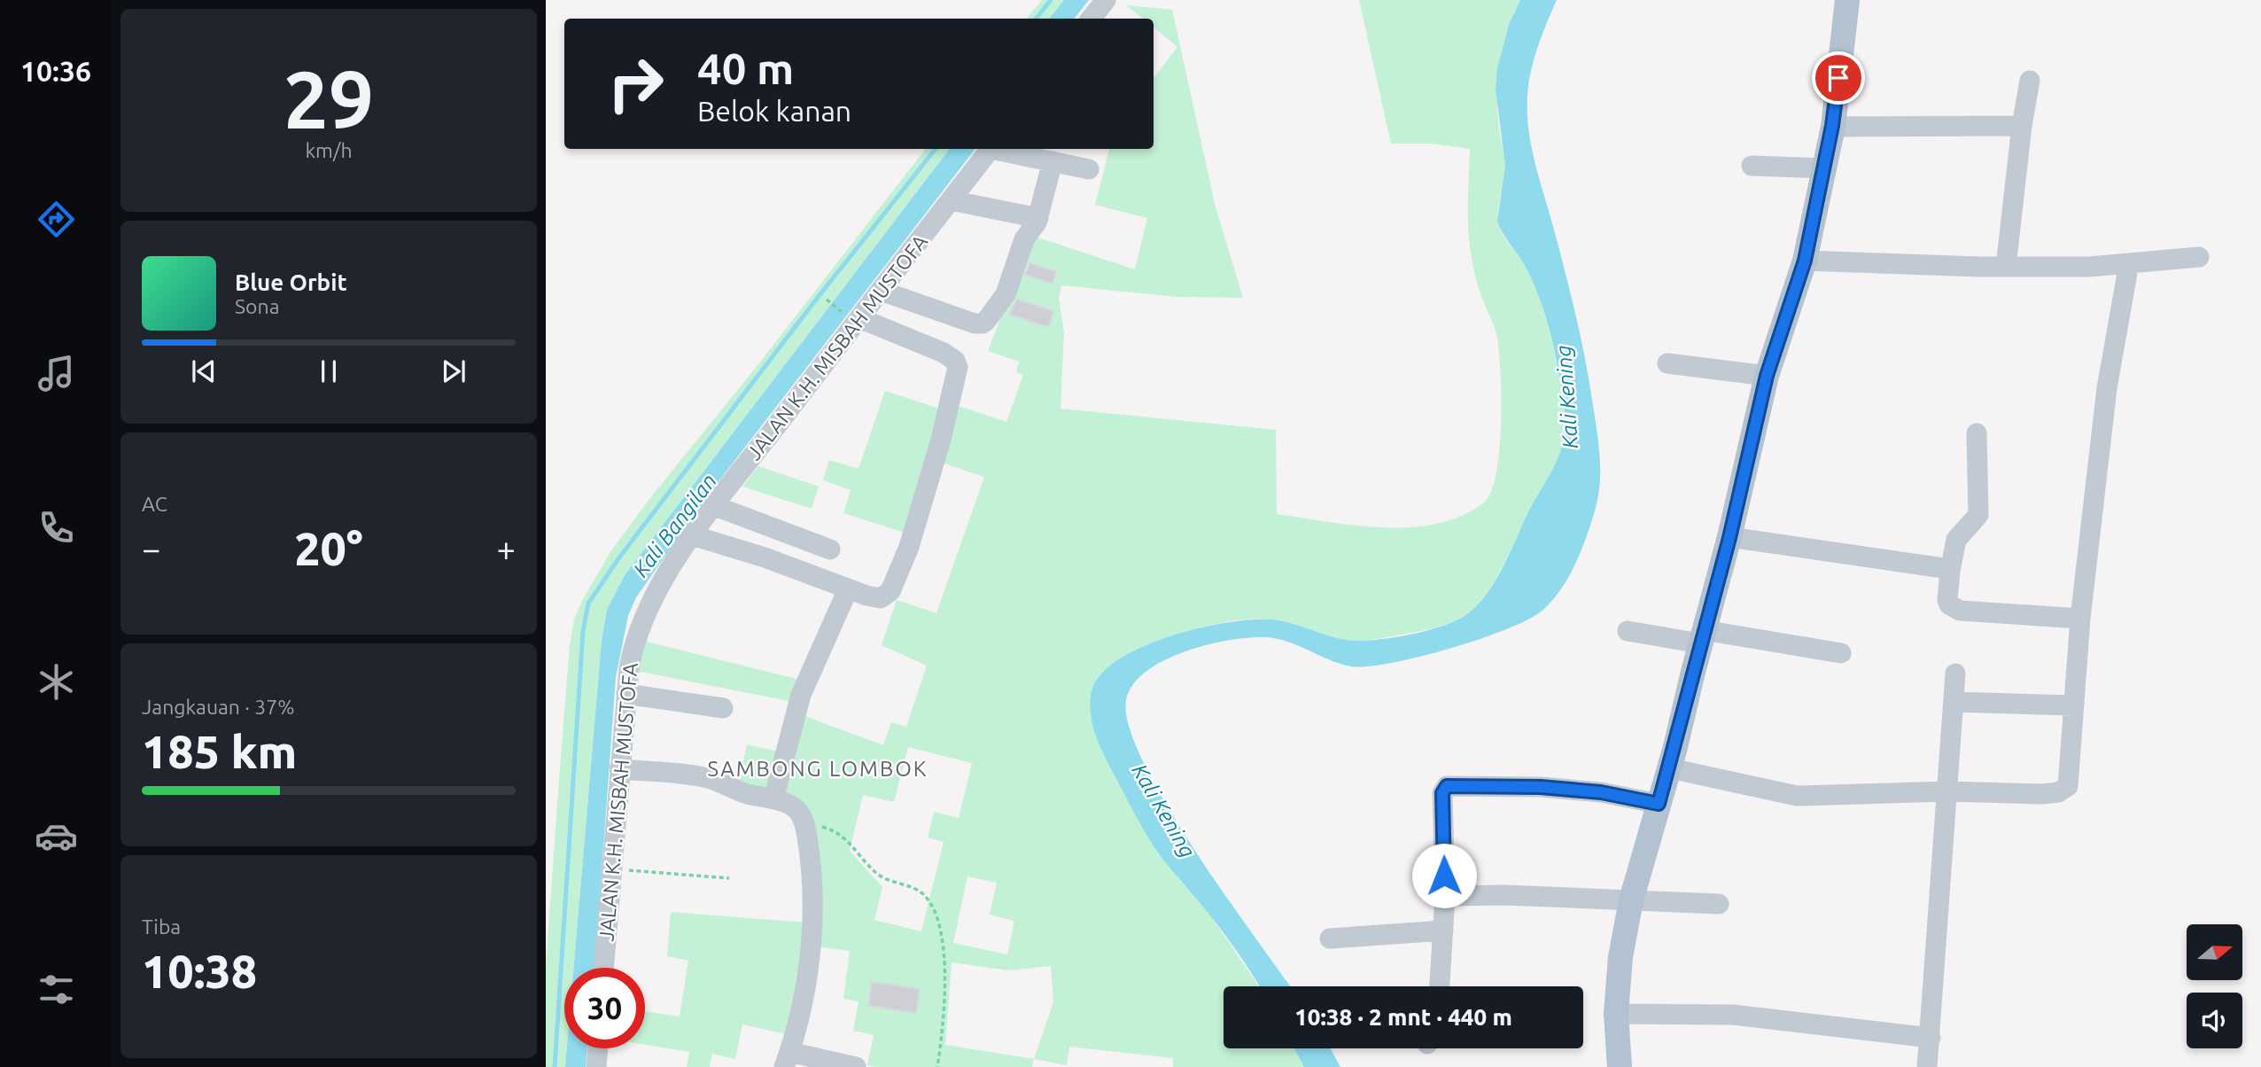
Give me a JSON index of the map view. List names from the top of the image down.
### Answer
{
  "streets": {
    "street": ["JALAN K.H. MISBAH MUSTOFA"]
  },
  "districts": ["SAMBONG LOMBOK"],
  "water": ["Kali Kening", "Kali Bangilan"],
  "north": "right",
  "page": {
    "tabs": "10:36",
    "tile": [
      ["29", "km/h"],
      "AC",
      ["Jangkauan · 37%", "185 km"],
      ["Tiba", "10:38"]
    ],
    "turn": ["40 m", "Belok kanan"],
    "song": ["Blue Orbit", "Sona"],
    "heat": ["−", "20°", "+"],
    "limit": "30",
    "trip": "10:38 · 2 mnt · 440 m"
  }
}
